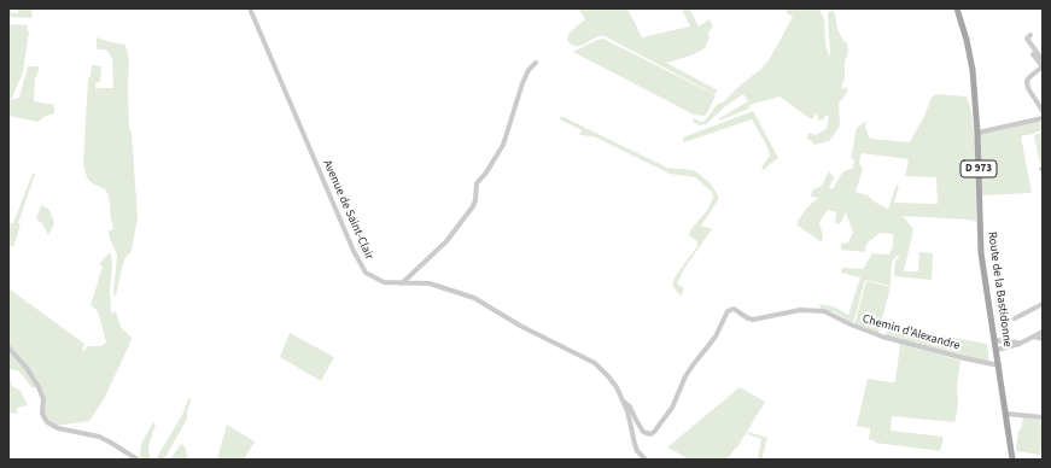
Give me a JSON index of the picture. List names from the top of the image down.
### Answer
{
  "streets": {
    "main road": ["D 973", "Route de la Bastidonne"],
    "street": ["Avenue de Saint-Clair", "Chemin d'Alexandre"]
  },
  "crossings": [
    ["Avenue de Saint-Clair", "Chemin d'Alexandre"],
    ["Route de la Bastidonne", "Chemin d'Alexandre"]
  ]
}
